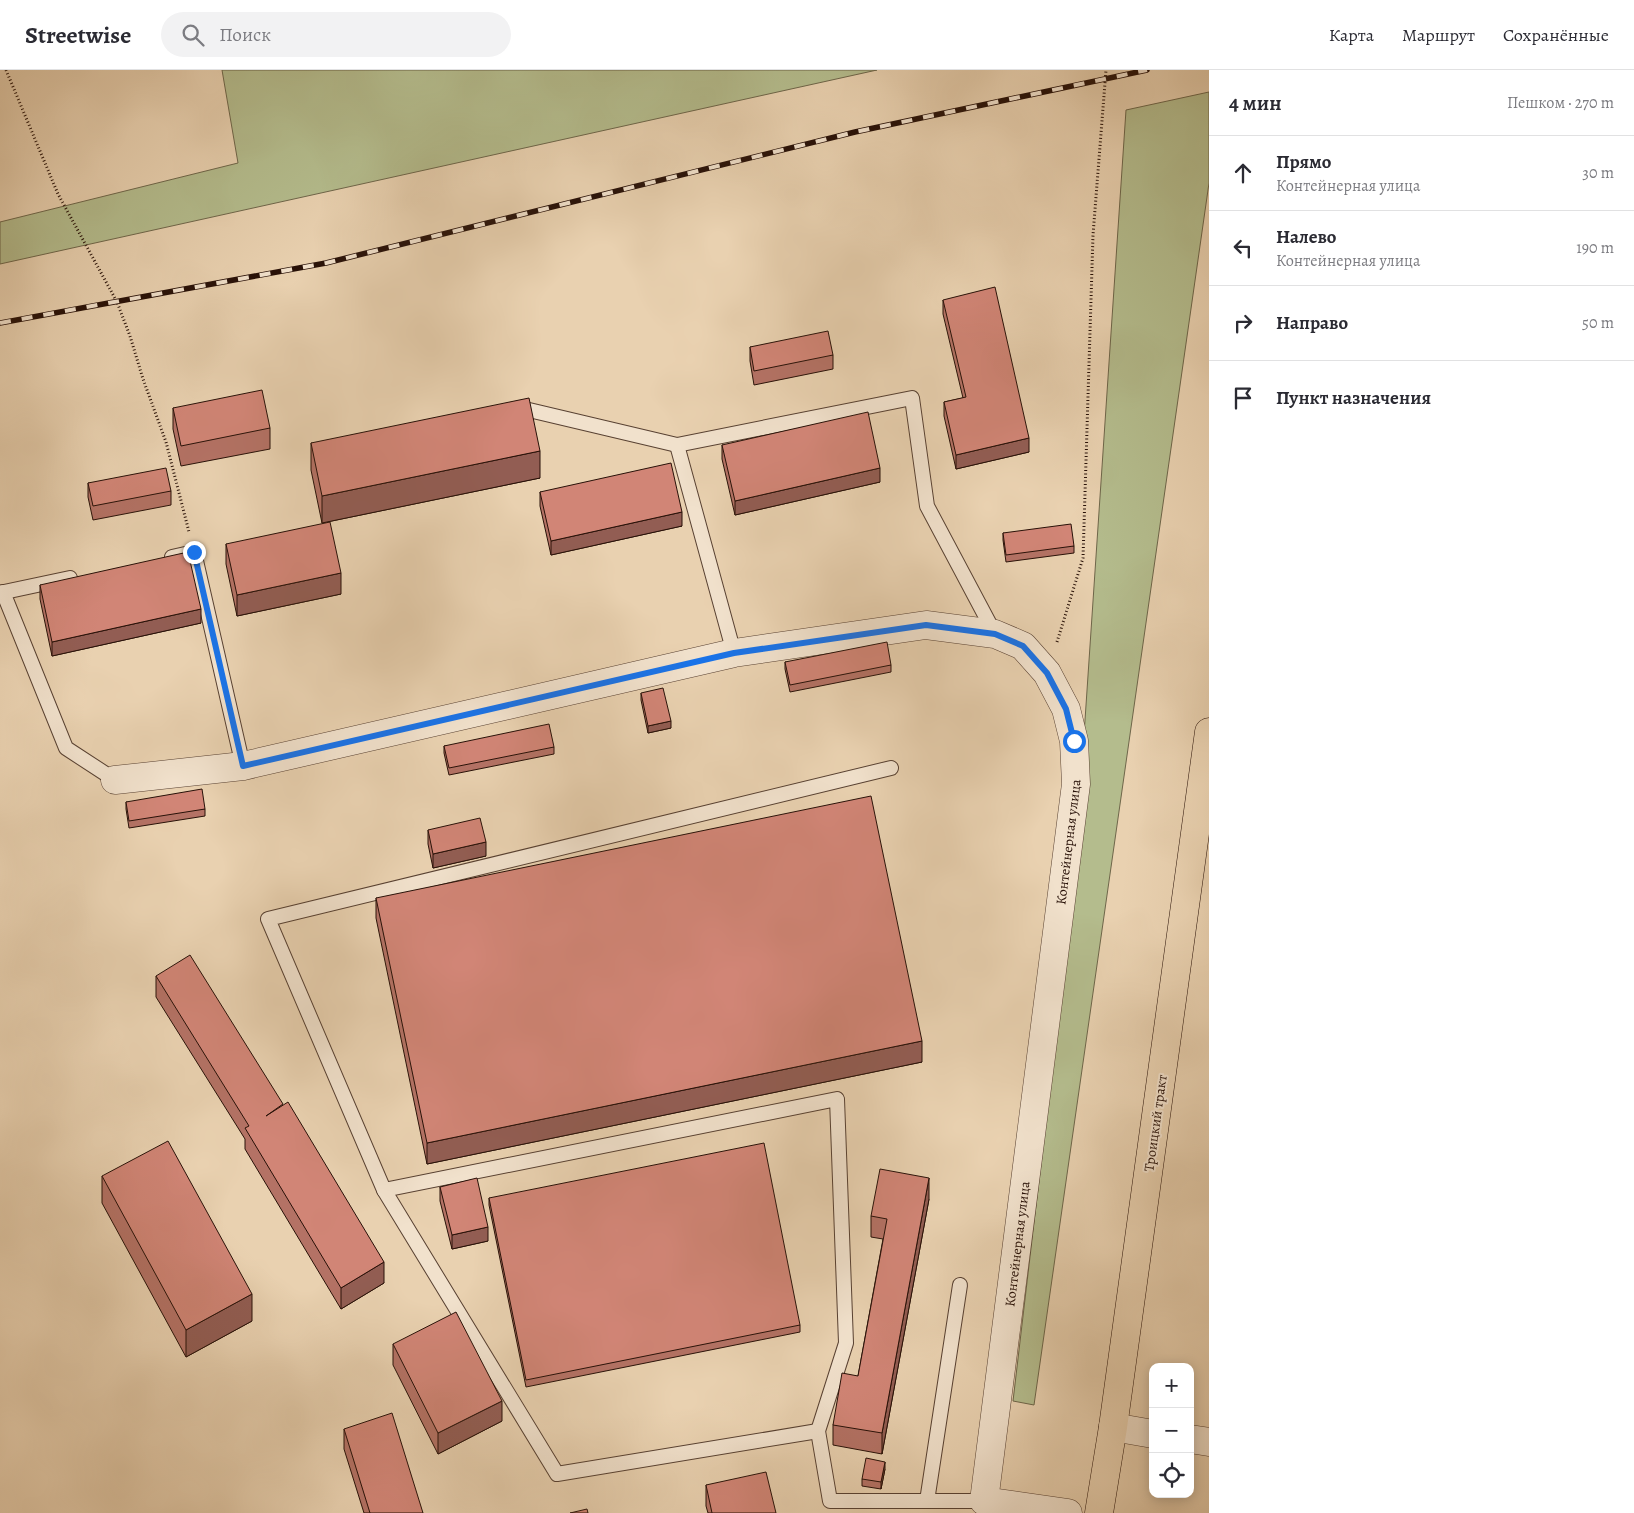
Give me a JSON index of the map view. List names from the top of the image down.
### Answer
{
  "streets": {
    "main road": ["Троицкий тракт"],
    "street": ["Контейнерная улица"]
  },
  "page": {
    "header": "Streetwise",
    "search": "Поиск",
    "nav": ["Карта", "Маршрут", "Сохранённые"],
    "heading": ["4 мин", "Пешком · 270 m"],
    "list": [
      ["Прямо", "Контейнерная улица", "30 m"],
      ["Налево", "Контейнерная улица", "190 m"],
      ["Направо", "50 m"],
      "Пункт назначения"
    ],
    "map_buttons": ["+", "−"]
  }
}
